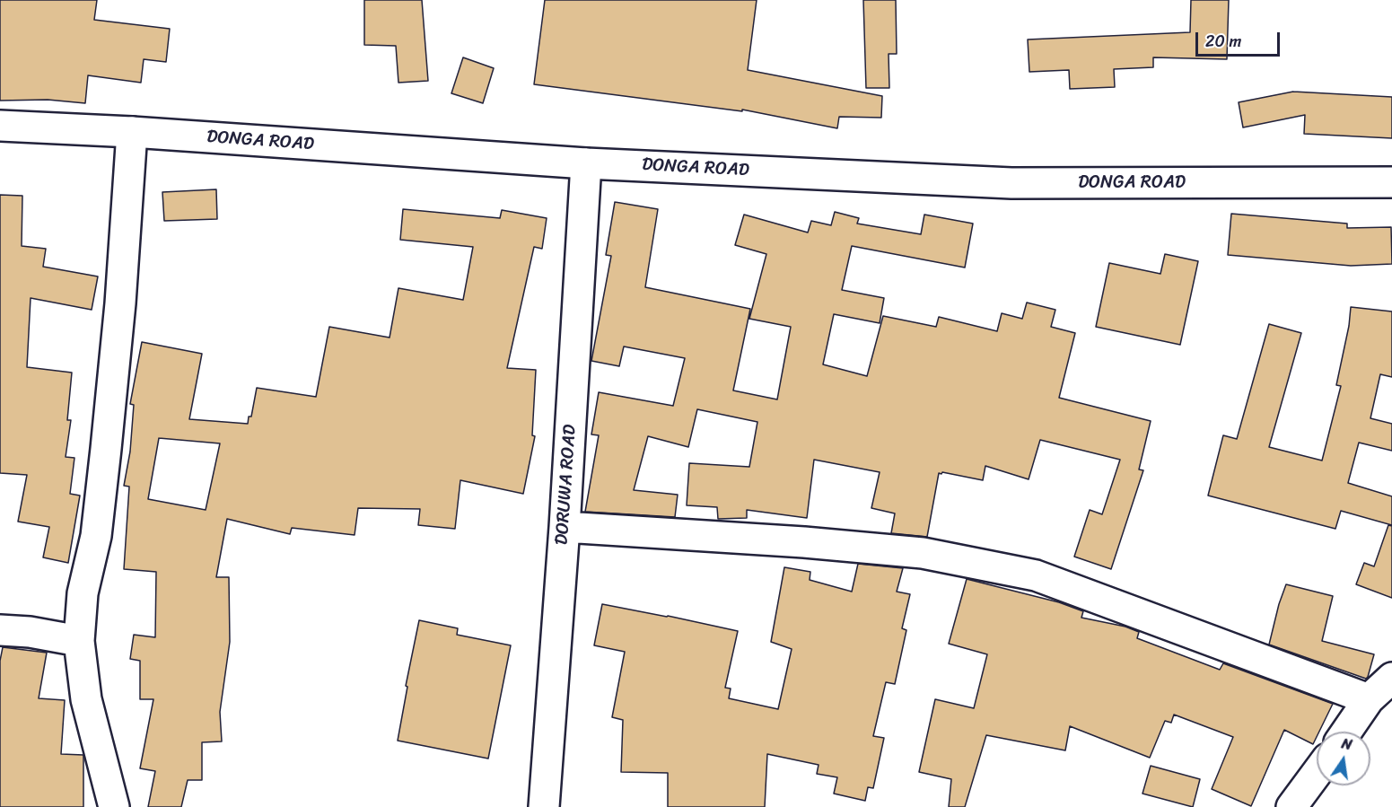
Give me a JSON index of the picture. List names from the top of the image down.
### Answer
{
  "streets": {
    "street": ["DONGA ROAD", "DORUWA ROAD"]
  },
  "crossings": [
    ["DONGA ROAD", "DORUWA ROAD"]
  ],
  "scale_bar": "20 m",
  "north": "top"
}
